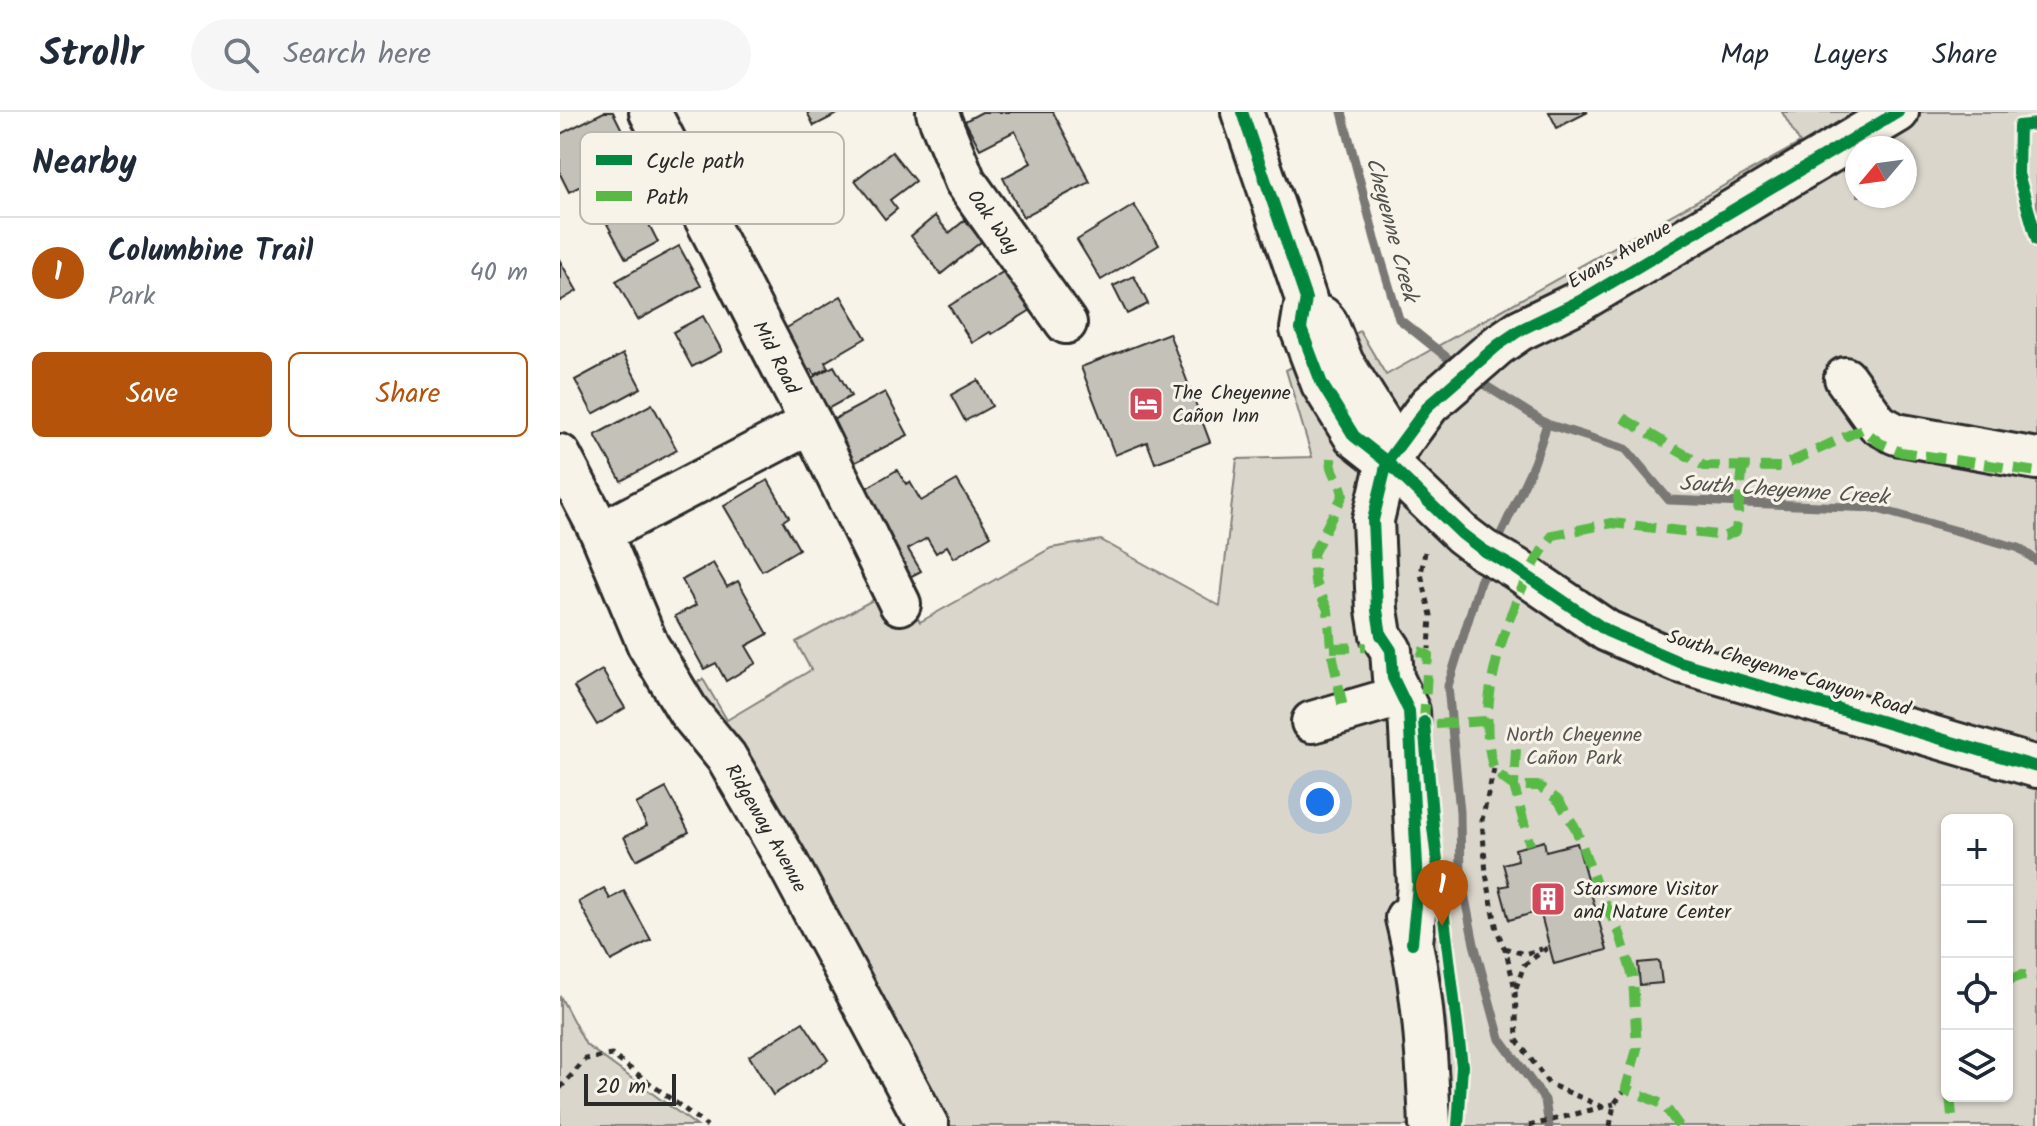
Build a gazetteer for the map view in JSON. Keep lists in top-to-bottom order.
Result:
{
  "streets": {
    "street": [
      "Oak Way",
      "Evans Avenue",
      "Mid Road",
      "South Cheyenne Canyon Road",
      "Ridgeway Avenue"
    ]
  },
  "crossings": [
    ["Evans Avenue", "South Cheyenne Canyon Road"]
  ],
  "water": ["Cheyenne Creek", "South Cheyenne Creek"],
  "parks": ["North Cheyenne Cañon Park"],
  "places": {
    "hotel": ["The Cheyenne Cañon Inn"],
    "building": ["Starsmore Visitor and Nature Center"]
  },
  "legend": ["Cycle path", "Path"],
  "scale_bar": "20 m",
  "north": "bottom left",
  "page": {
    "header": "Strollr",
    "search": "Search here",
    "nav": ["Map", "Layers", "Share"],
    "heading": "Nearby",
    "list": [
      {
        "mark": "1",
        "name": "Columbine Trail",
        "note": "Park",
        "value": "40 m"
      }
    ],
    "buttons": ["Save", "Share"],
    "map_buttons": ["+", "−"],
    "pins": "1",
    "scale": "20 m"
  }
}
